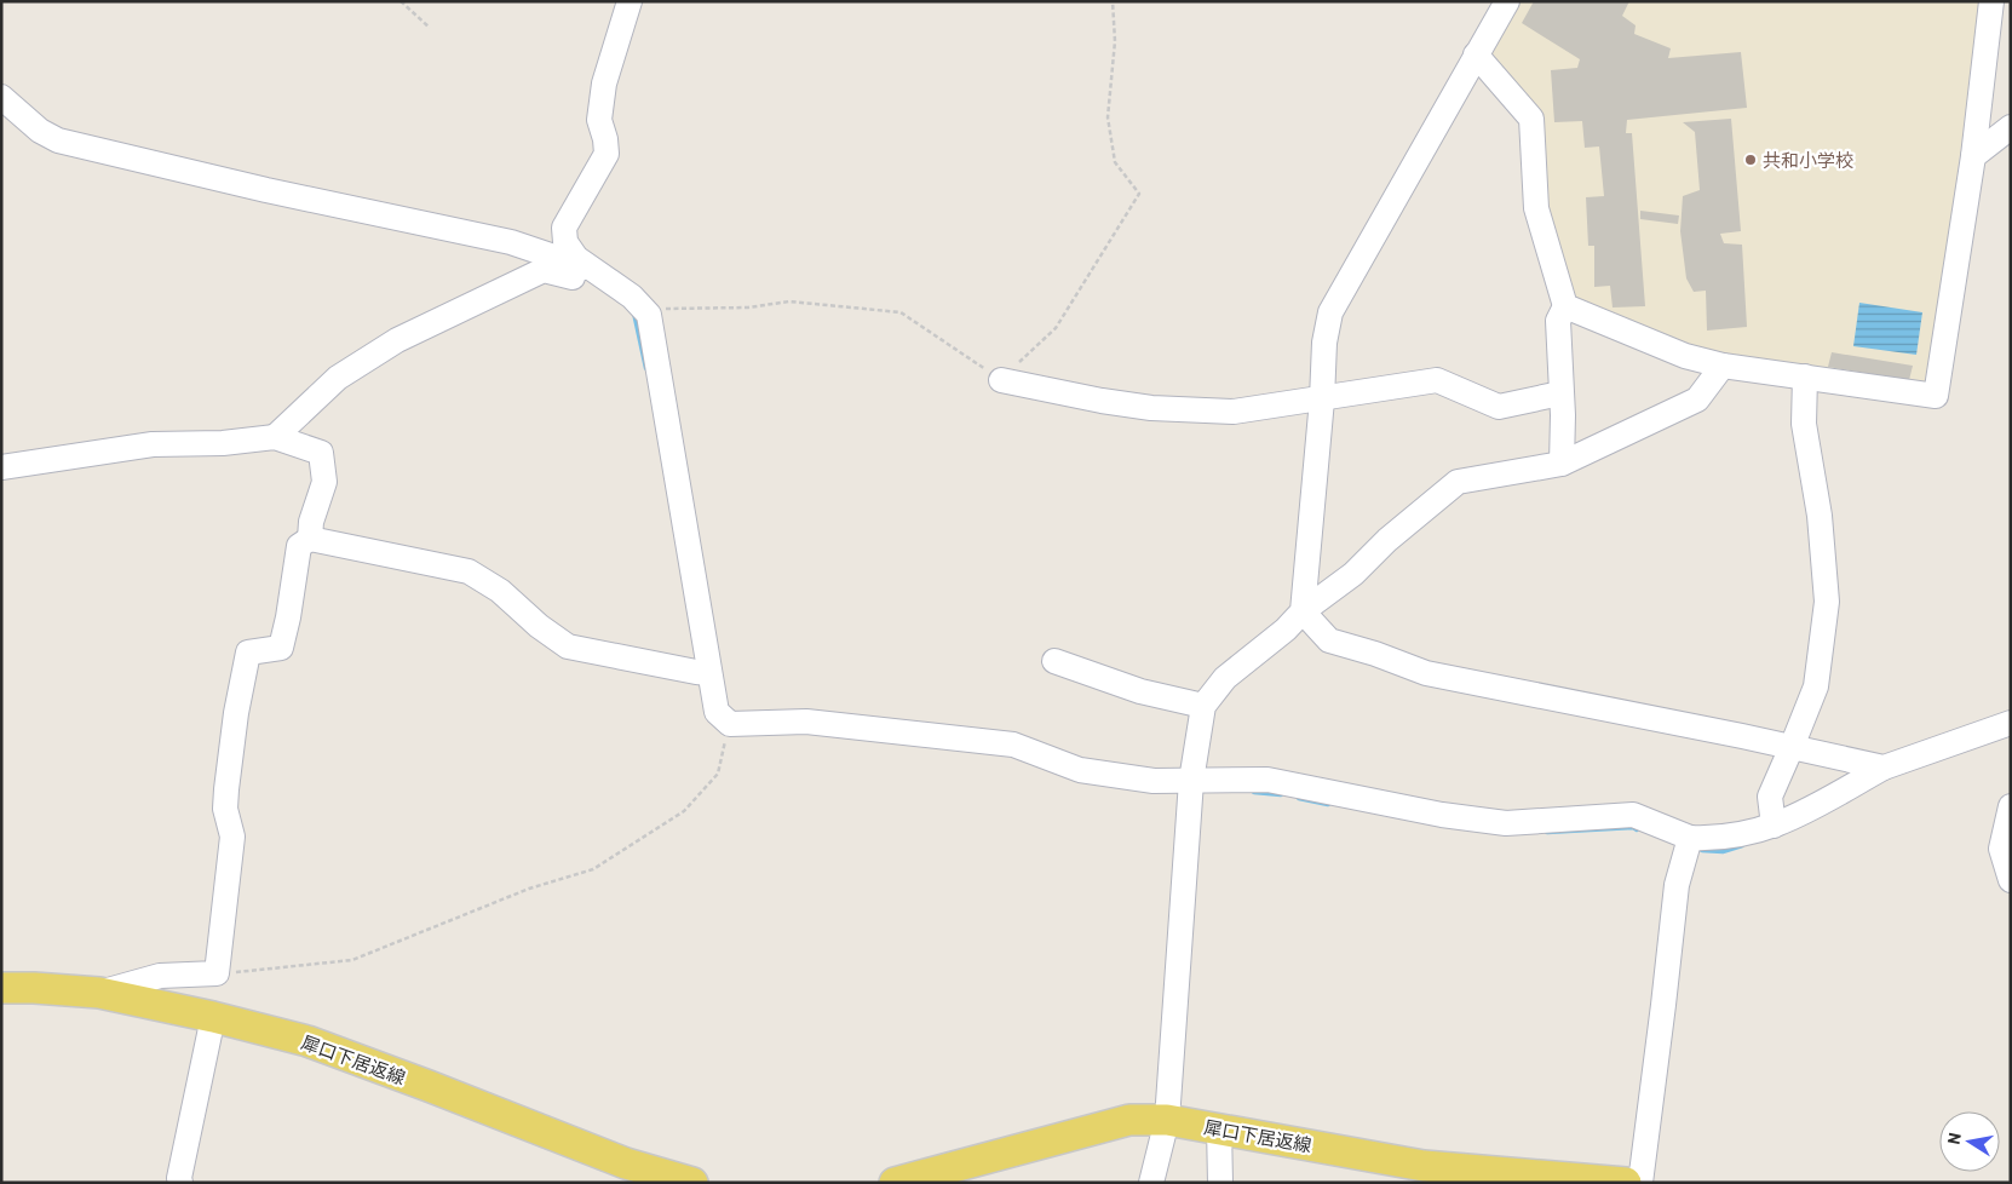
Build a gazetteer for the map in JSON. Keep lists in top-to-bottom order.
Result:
{
  "streets": {
    "main road": ["犀口下居返線"]
  },
  "places": ["共和小学校"],
  "north": "left"
}
